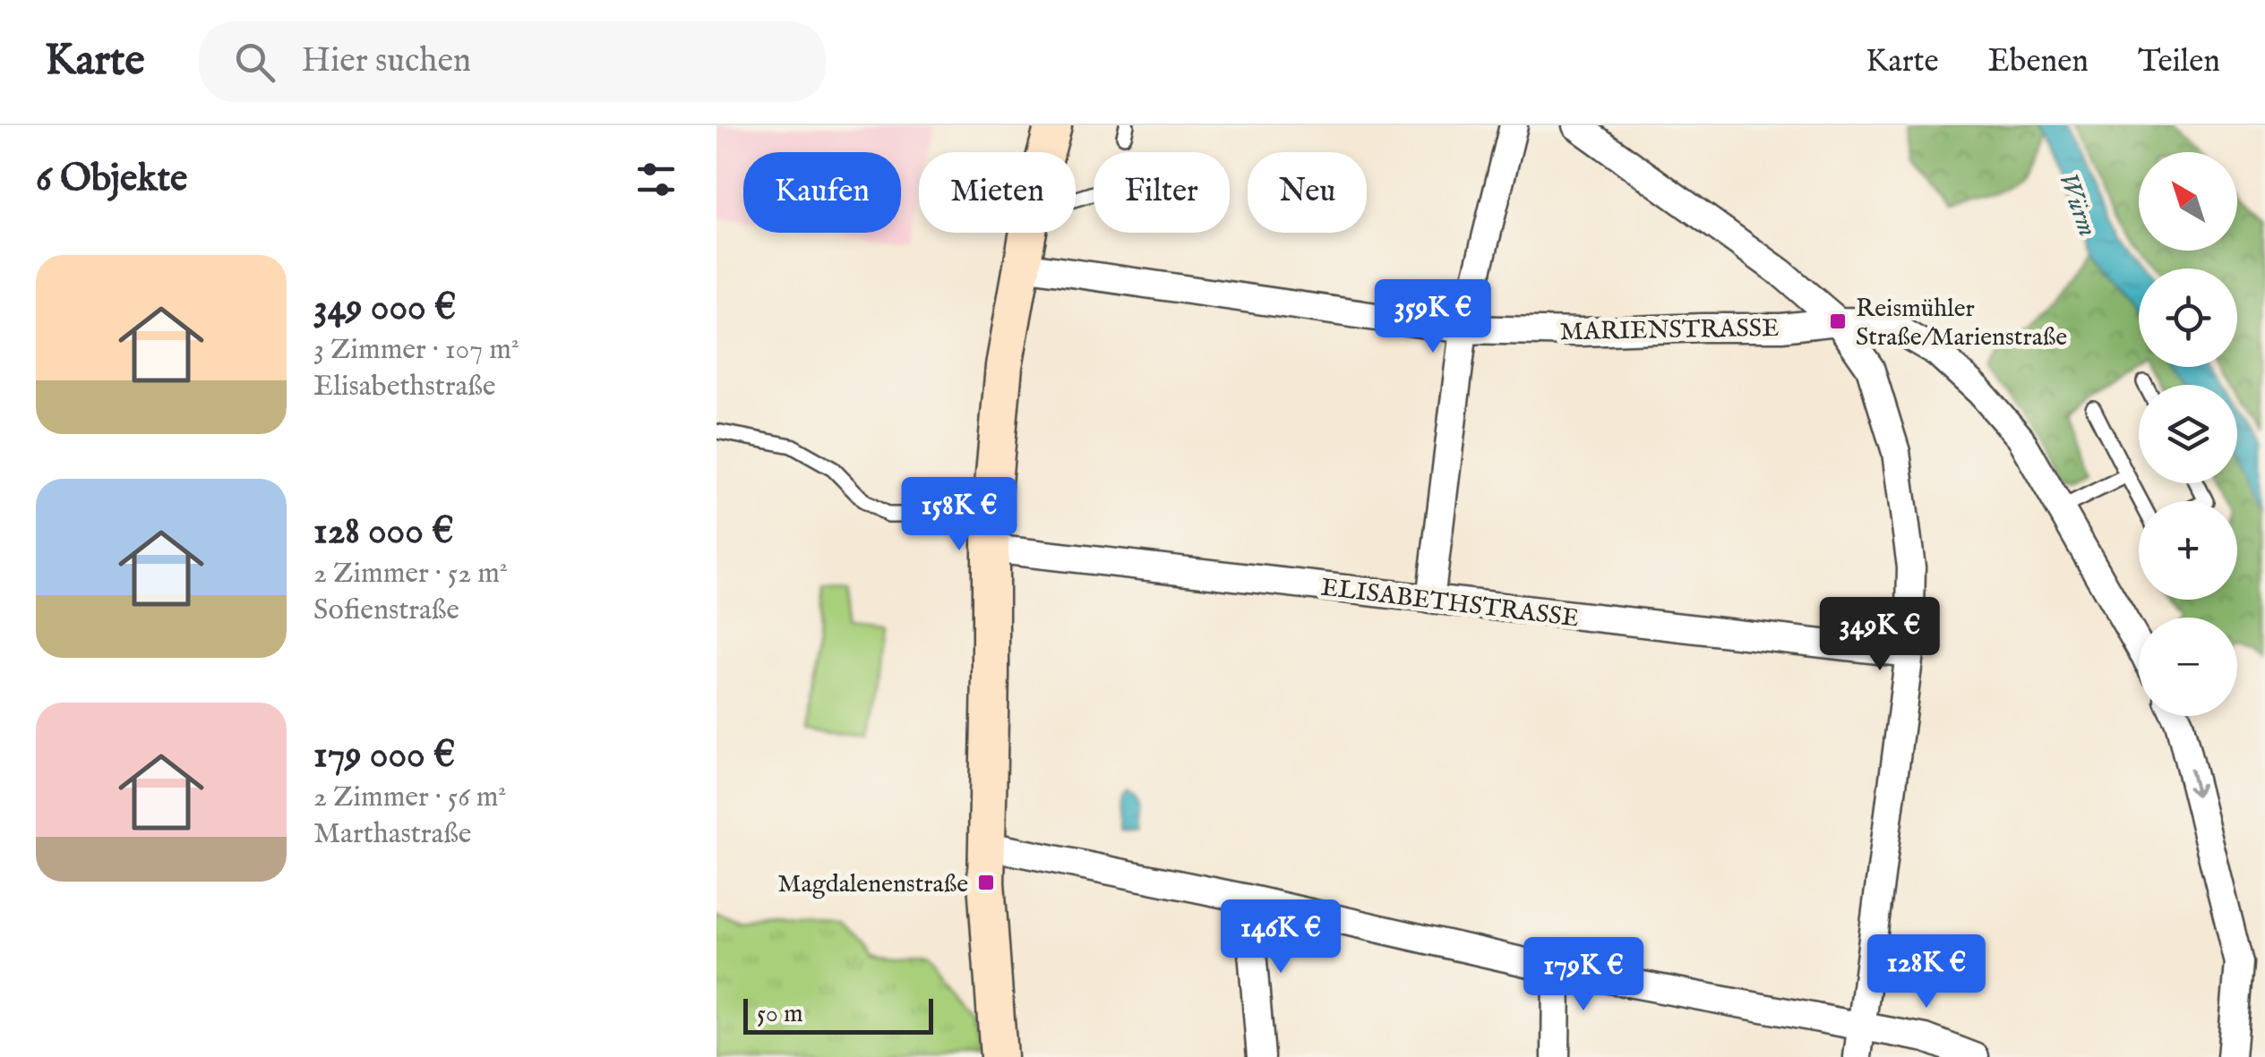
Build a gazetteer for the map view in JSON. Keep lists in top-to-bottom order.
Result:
{
  "streets": {
    "street": ["MARIENSTRASSE", "ELISABETHSTRASSE"]
  },
  "water": ["Würm"],
  "places": {
    "transit": ["Reismühler Straße/Marienstraße", "Magdalenenstraße"]
  },
  "scale_bar": "50 m",
  "north": "top left",
  "page": {
    "header": "Karte",
    "search": "Hier suchen",
    "nav": ["Karte", "Ebenen", "Teilen"],
    "heading": "6 Objekte",
    "map_buttons": ["+", "−"],
    "chip": [
      "Kaufen",
      "Mieten",
      "Filter",
      "Neu"
    ],
    "list": [
      {
        "name": "349 000 €",
        "note": "3 Zimmer · 107 m² · Elisabethstraße"
      },
      {
        "name": "128 000 €",
        "note": "2 Zimmer · 52 m² · Sofienstraße"
      },
      {
        "name": "179 000 €",
        "note": "2 Zimmer · 56 m² · Marthastraße"
      }
    ],
    "price": [
      "359K €",
      "158K €",
      "349K €",
      "146K €",
      "128K €",
      "179K €"
    ],
    "scale": "50 m"
  }
}
